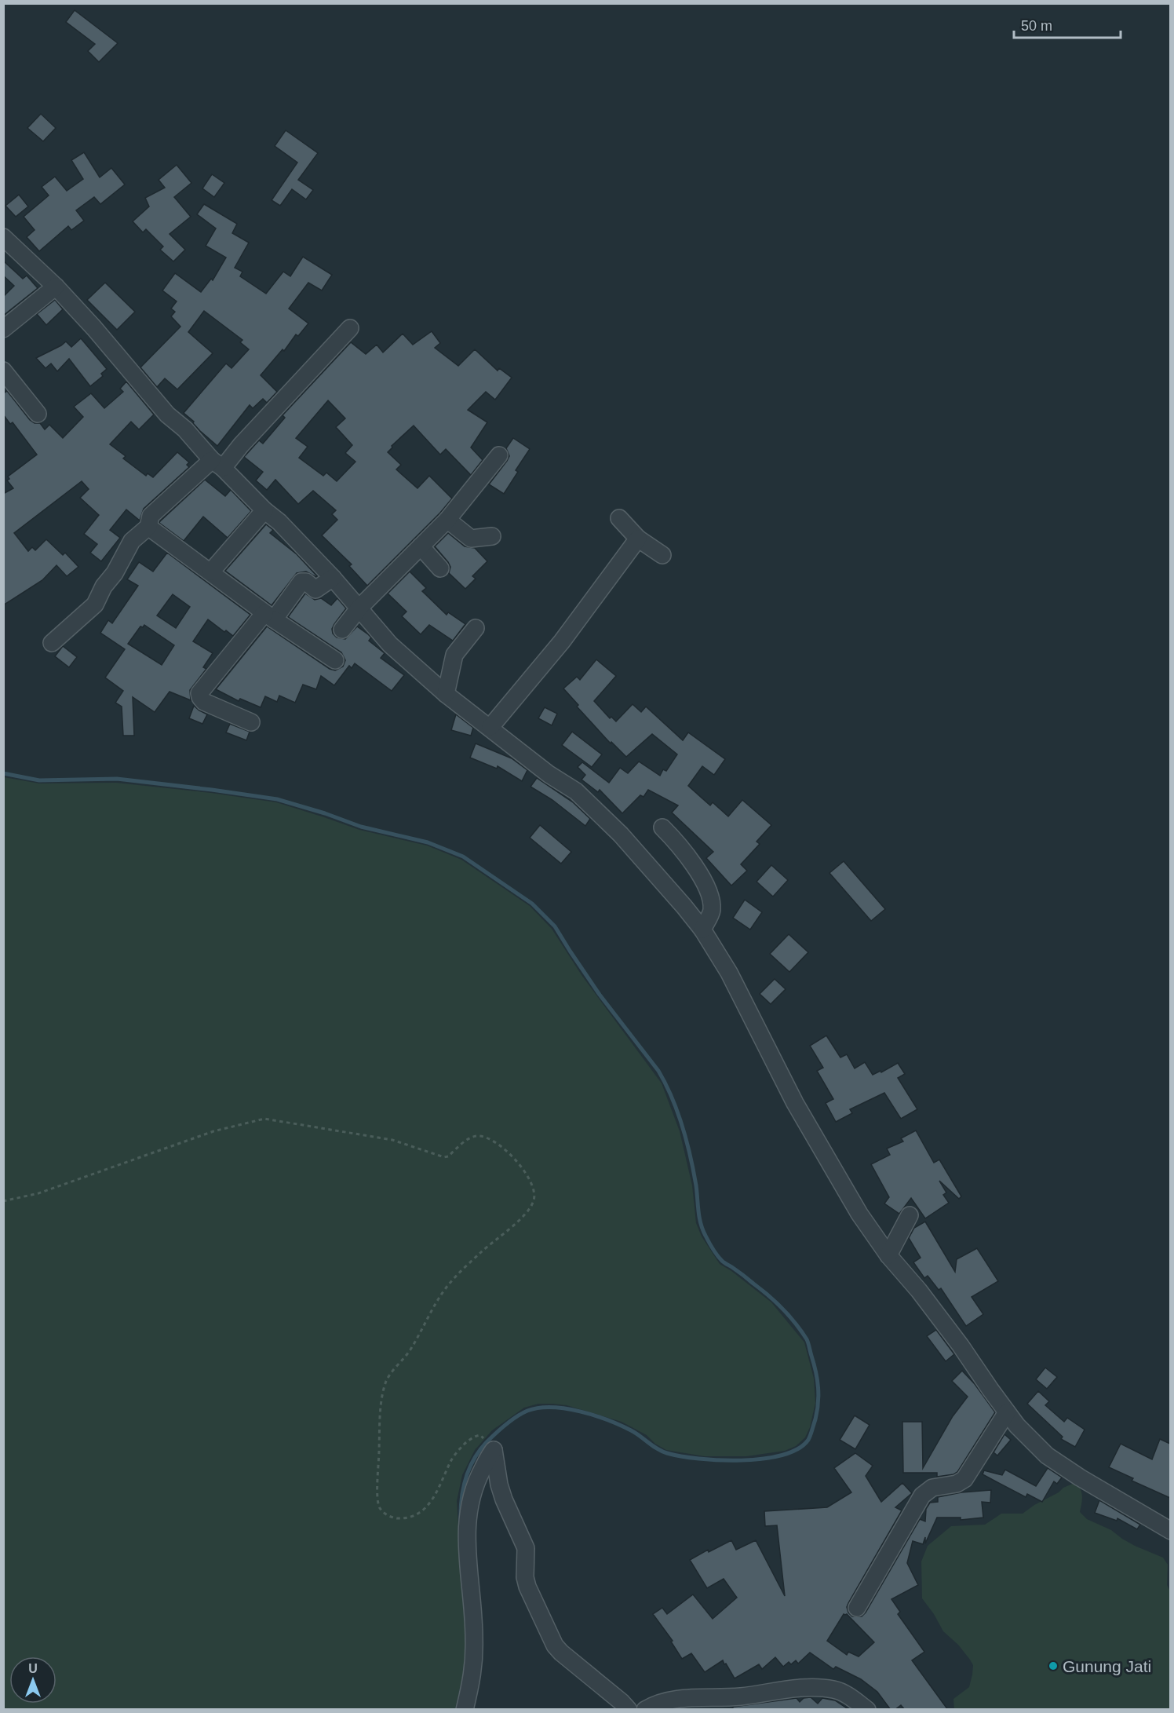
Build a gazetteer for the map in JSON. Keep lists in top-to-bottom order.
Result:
{
  "places": ["Gunung Jati"],
  "scale_bar": "50 m",
  "north": "top"
}
